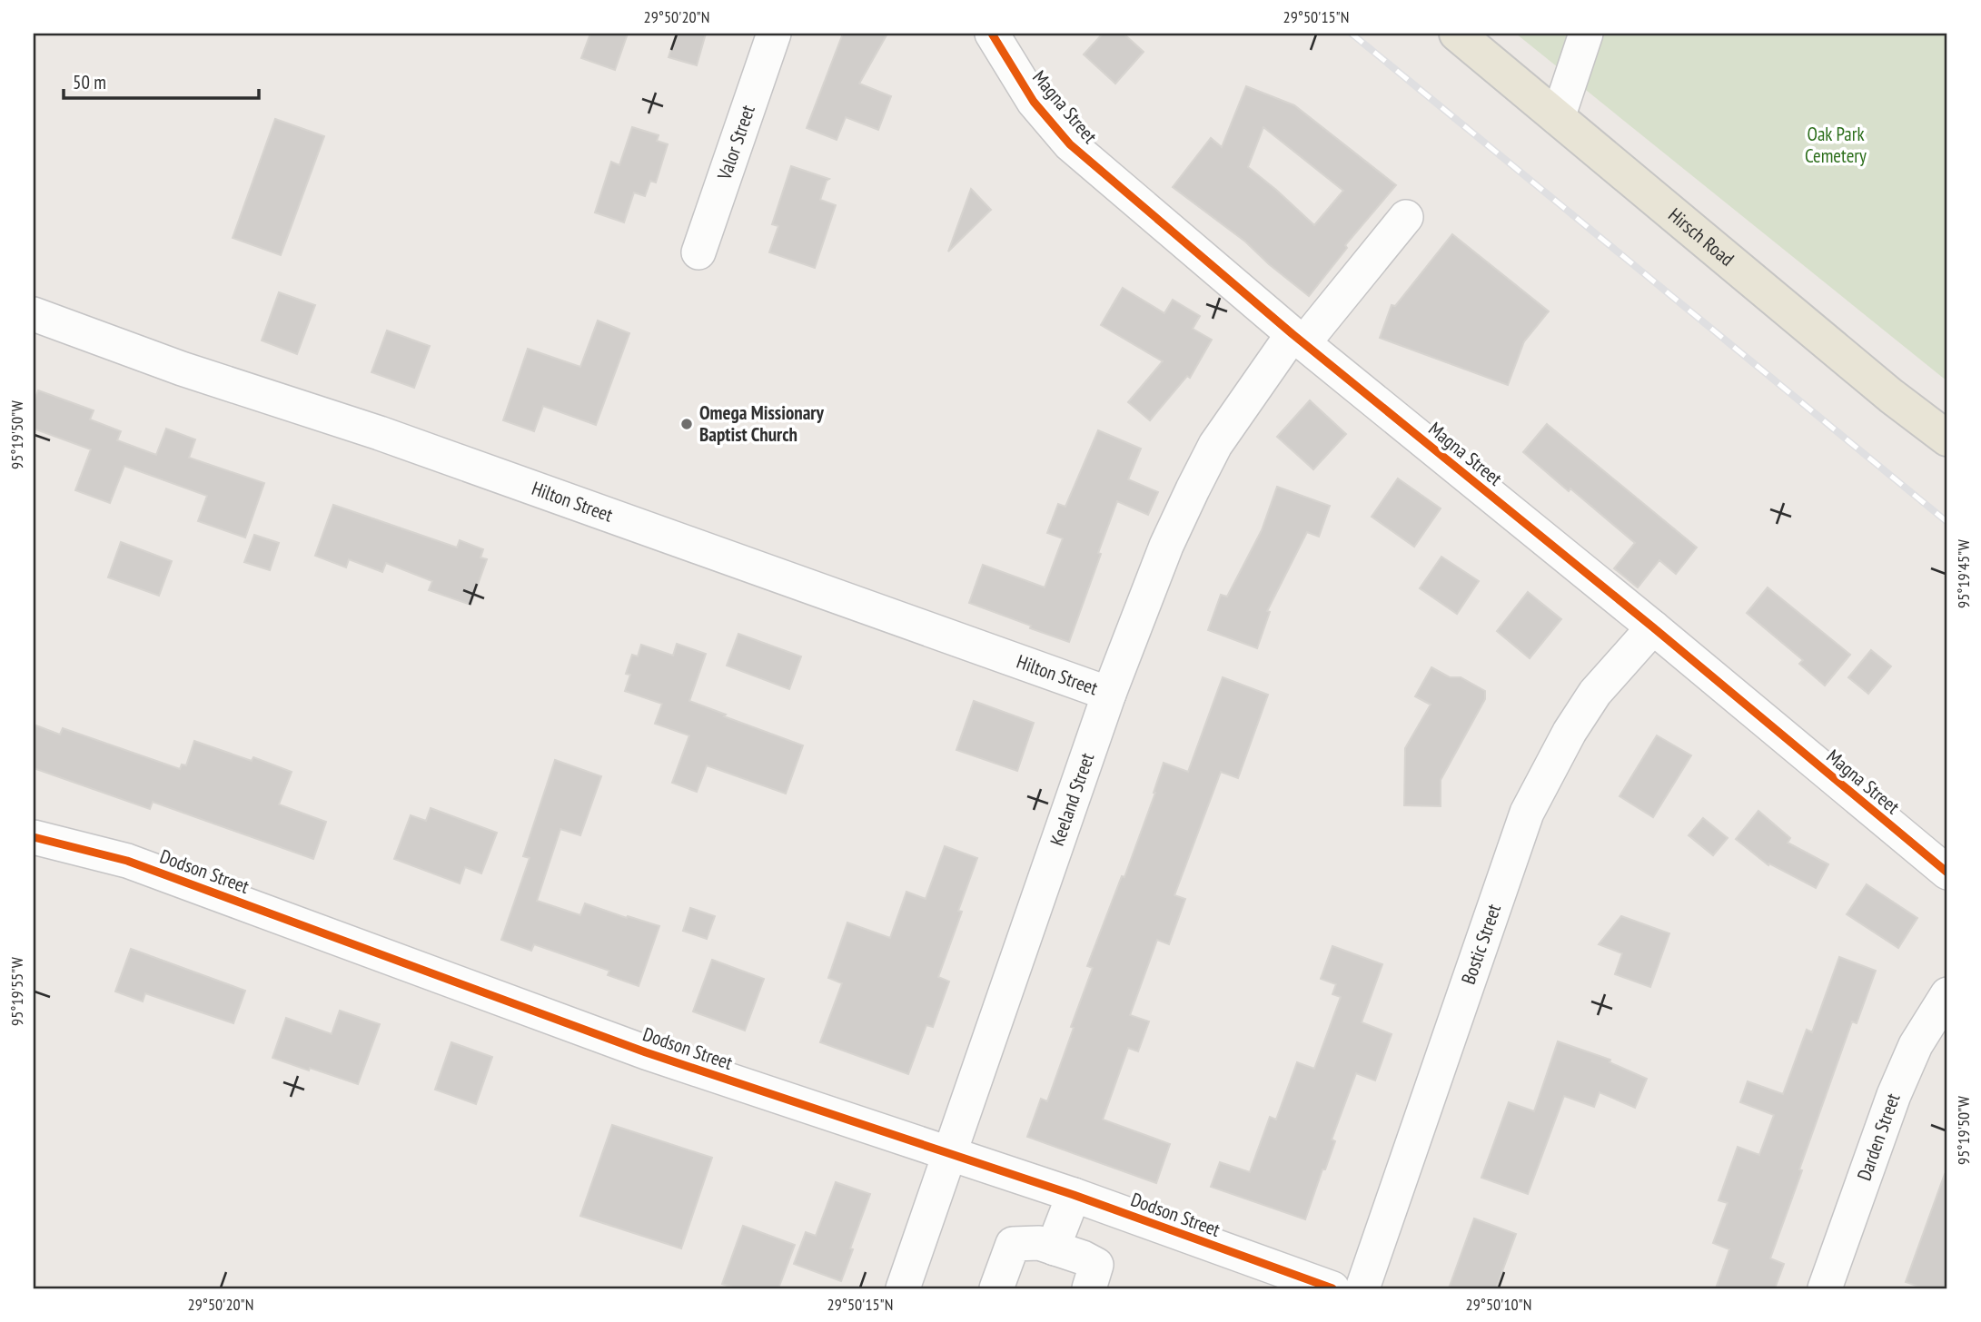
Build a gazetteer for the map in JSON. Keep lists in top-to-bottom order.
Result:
{
  "streets": {
    "main road": ["Hirsch Road"],
    "street": [
      "Magna Street",
      "Valor Street",
      "Hilton Street",
      "Keeland Street",
      "Dodson Street",
      "Bostic Street",
      "Darden Street"
    ]
  },
  "crossings": [
    ["Magna Street", "Keeland Street"],
    ["Magna Street", "Bostic Street"],
    ["Hilton Street", "Keeland Street"],
    ["Keeland Street", "Dodson Street"]
  ],
  "parks": ["Oak Park Cemetery"],
  "places": ["Omega Missionary Baptist Church"],
  "scale_bar": "50 m",
  "coordinates": [
    "29°50'20\"N",
    "29°50'15\"N",
    "95°19'50\"W",
    "95°19'45\"W",
    "95°19'55\"W",
    "29°50'10\"N"
  ]
}
